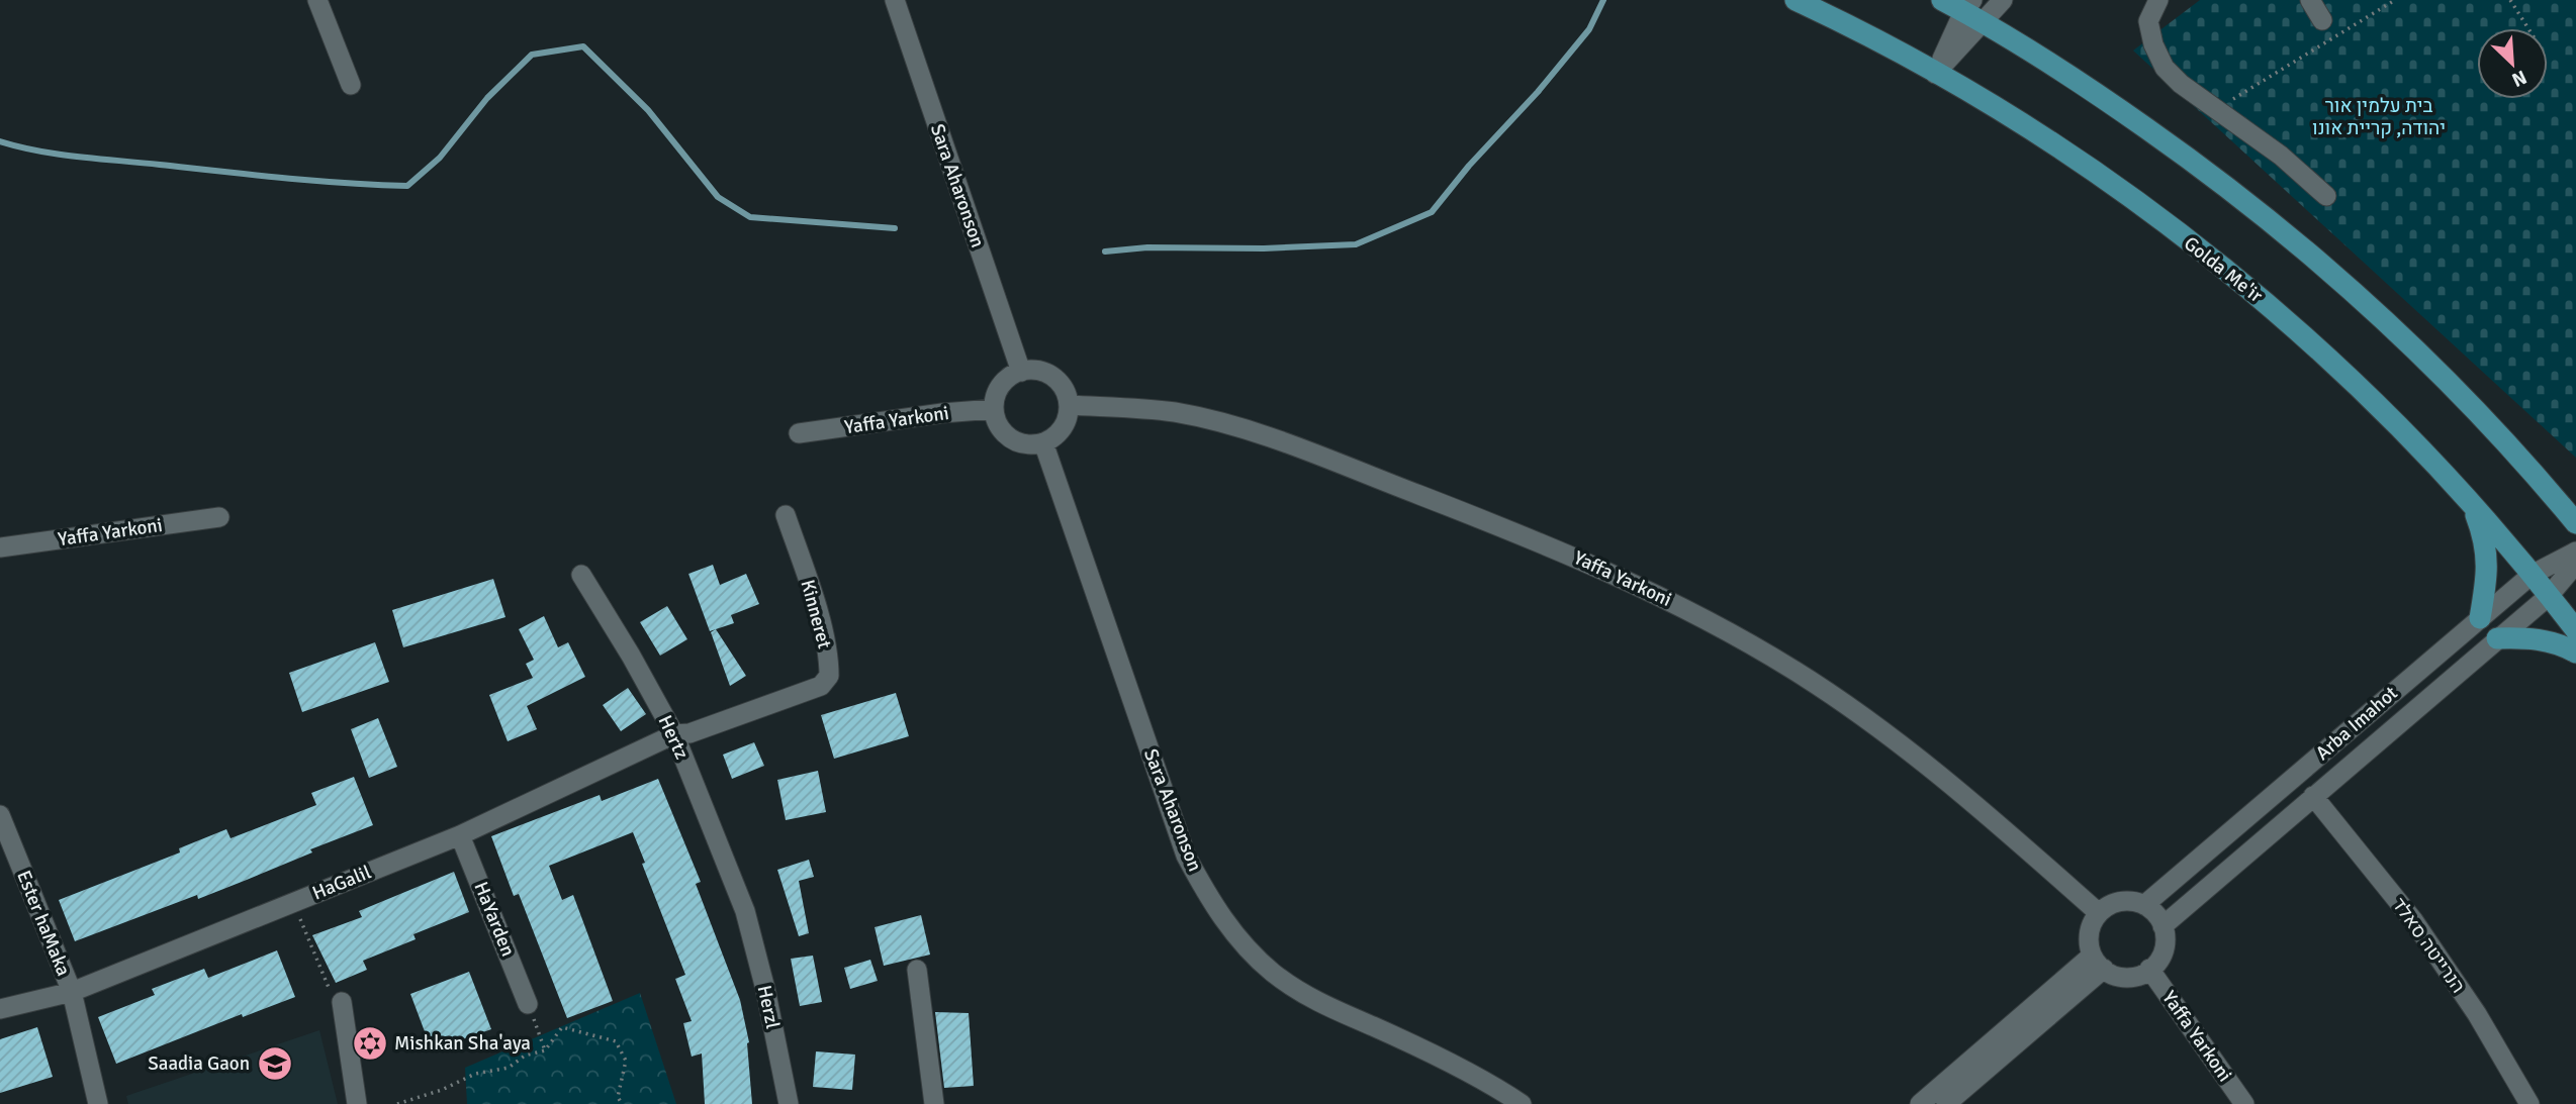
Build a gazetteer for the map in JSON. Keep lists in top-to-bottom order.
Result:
{
  "streets": {
    "main road": ["Golda Me'ir"],
    "street": [
      "Sara Aharonson",
      "Yaffa Yarkoni",
      "Kinneret",
      "Arba Imahot",
      "Hertz",
      "HaGalil",
      "HaYarden",
      "Ester haMaka",
      "הנרייטה סאלד",
      "Herzl"
    ]
  },
  "crossings": [
    ["Sara Aharonson", "Yaffa Yarkoni"],
    ["Golda Me'ir", "Arba Imahot"],
    ["Yaffa Yarkoni", "Arba Imahot"],
    ["Kinneret", "Hertz"],
    ["Kinneret", "HaGalil"],
    ["Arba Imahot", "הנרייטה סאלד"],
    ["Hertz", "HaGalil"],
    ["Hertz", "Herzl"],
    ["HaGalil", "HaYarden"],
    ["HaGalil", "Ester haMaka"]
  ],
  "parks": ["בית עלמין אור יהודה, קריית אונו"],
  "places": {
    "synagogue": ["Mishkan Sha'aya"],
    "school or university": ["Saadia Gaon"]
  },
  "north": "bottom right"
}
